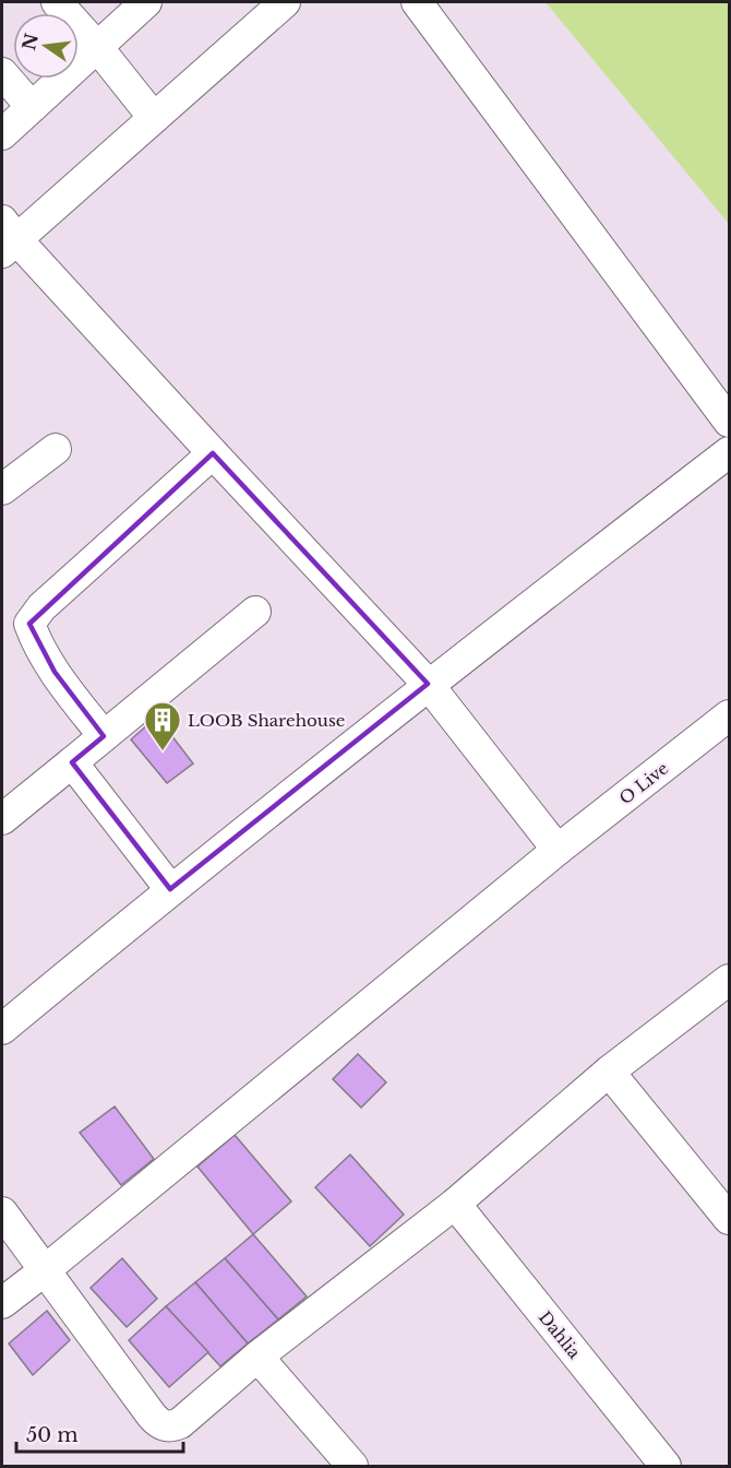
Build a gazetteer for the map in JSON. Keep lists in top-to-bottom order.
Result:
{
  "streets": {
    "street": ["O Live", "Dahlia"]
  },
  "places": {
    "building": ["LOOB Sharehouse"]
  },
  "scale_bar": "50 m",
  "north": "left"
}
